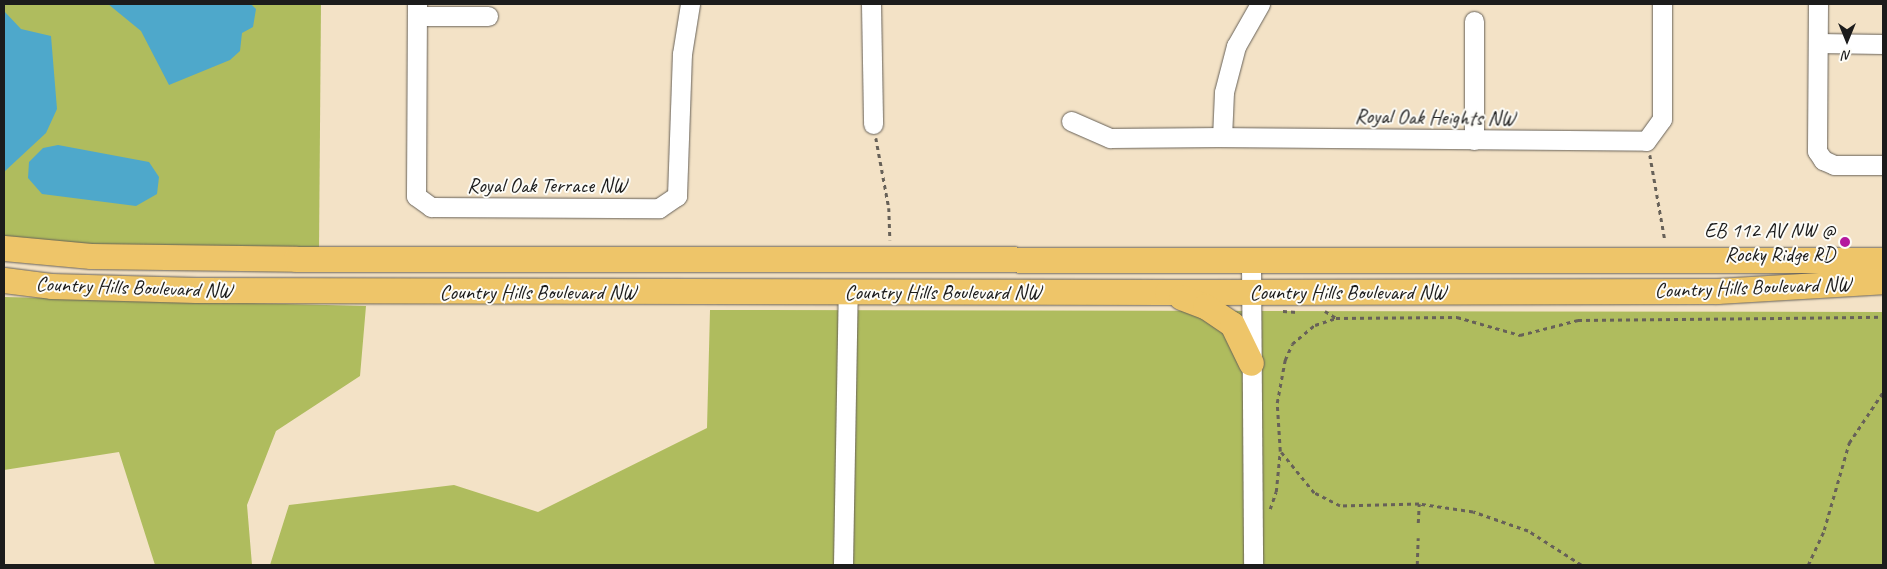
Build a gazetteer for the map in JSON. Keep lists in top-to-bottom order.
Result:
{
  "streets": {
    "main road": ["Country Hills Boulevard NW"],
    "street": ["Royal Oak Heights NW", "Royal Oak Terrace NW"]
  },
  "places": ["EB 112 AV NW @ Rocky Ridge RD"],
  "north": "bottom"
}
